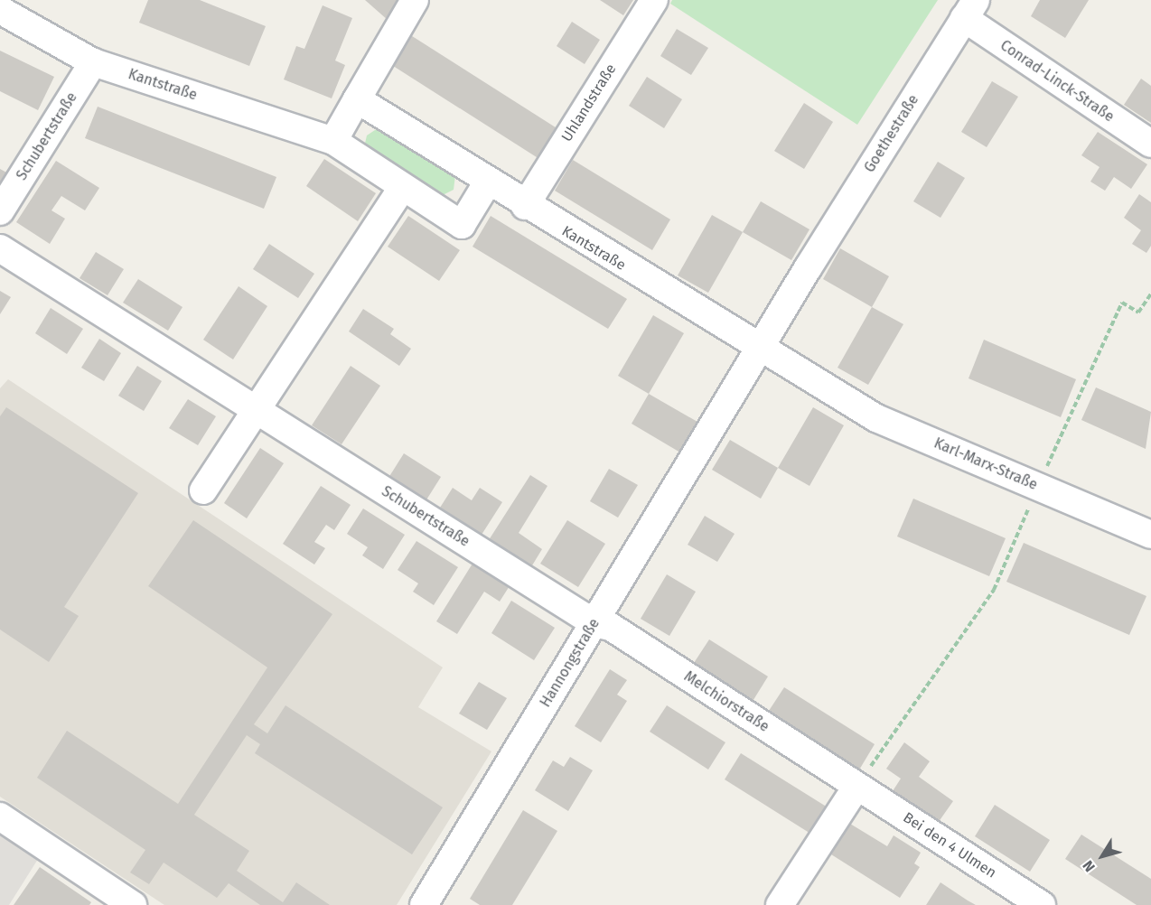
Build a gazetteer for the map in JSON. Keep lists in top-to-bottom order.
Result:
{
  "streets": {
    "street": [
      "Conrad-Linck-Straße",
      "Kantstraße",
      "Uhlandstraße",
      "Goethestraße",
      "Schubertstraße",
      "Karl-Marx-Straße",
      "Hannongstraße",
      "Melchiorstraße",
      "Bei den 4 Ulmen"
    ]
  },
  "crossings": [
    ["Conrad-Linck-Straße", "Goethestraße"],
    ["Kantstraße", "Uhlandstraße"],
    ["Kantstraße", "Goethestraße"],
    ["Kantstraße", "Schubertstraße"],
    ["Kantstraße", "Karl-Marx-Straße"],
    ["Kantstraße", "Hannongstraße"],
    ["Goethestraße", "Karl-Marx-Straße"],
    ["Goethestraße", "Hannongstraße"],
    ["Schubertstraße", "Hannongstraße"],
    ["Schubertstraße", "Melchiorstraße"],
    ["Karl-Marx-Straße", "Hannongstraße"],
    ["Hannongstraße", "Melchiorstraße"],
    ["Melchiorstraße", "Bei den 4 Ulmen"]
  ],
  "north": "bottom left"
}
